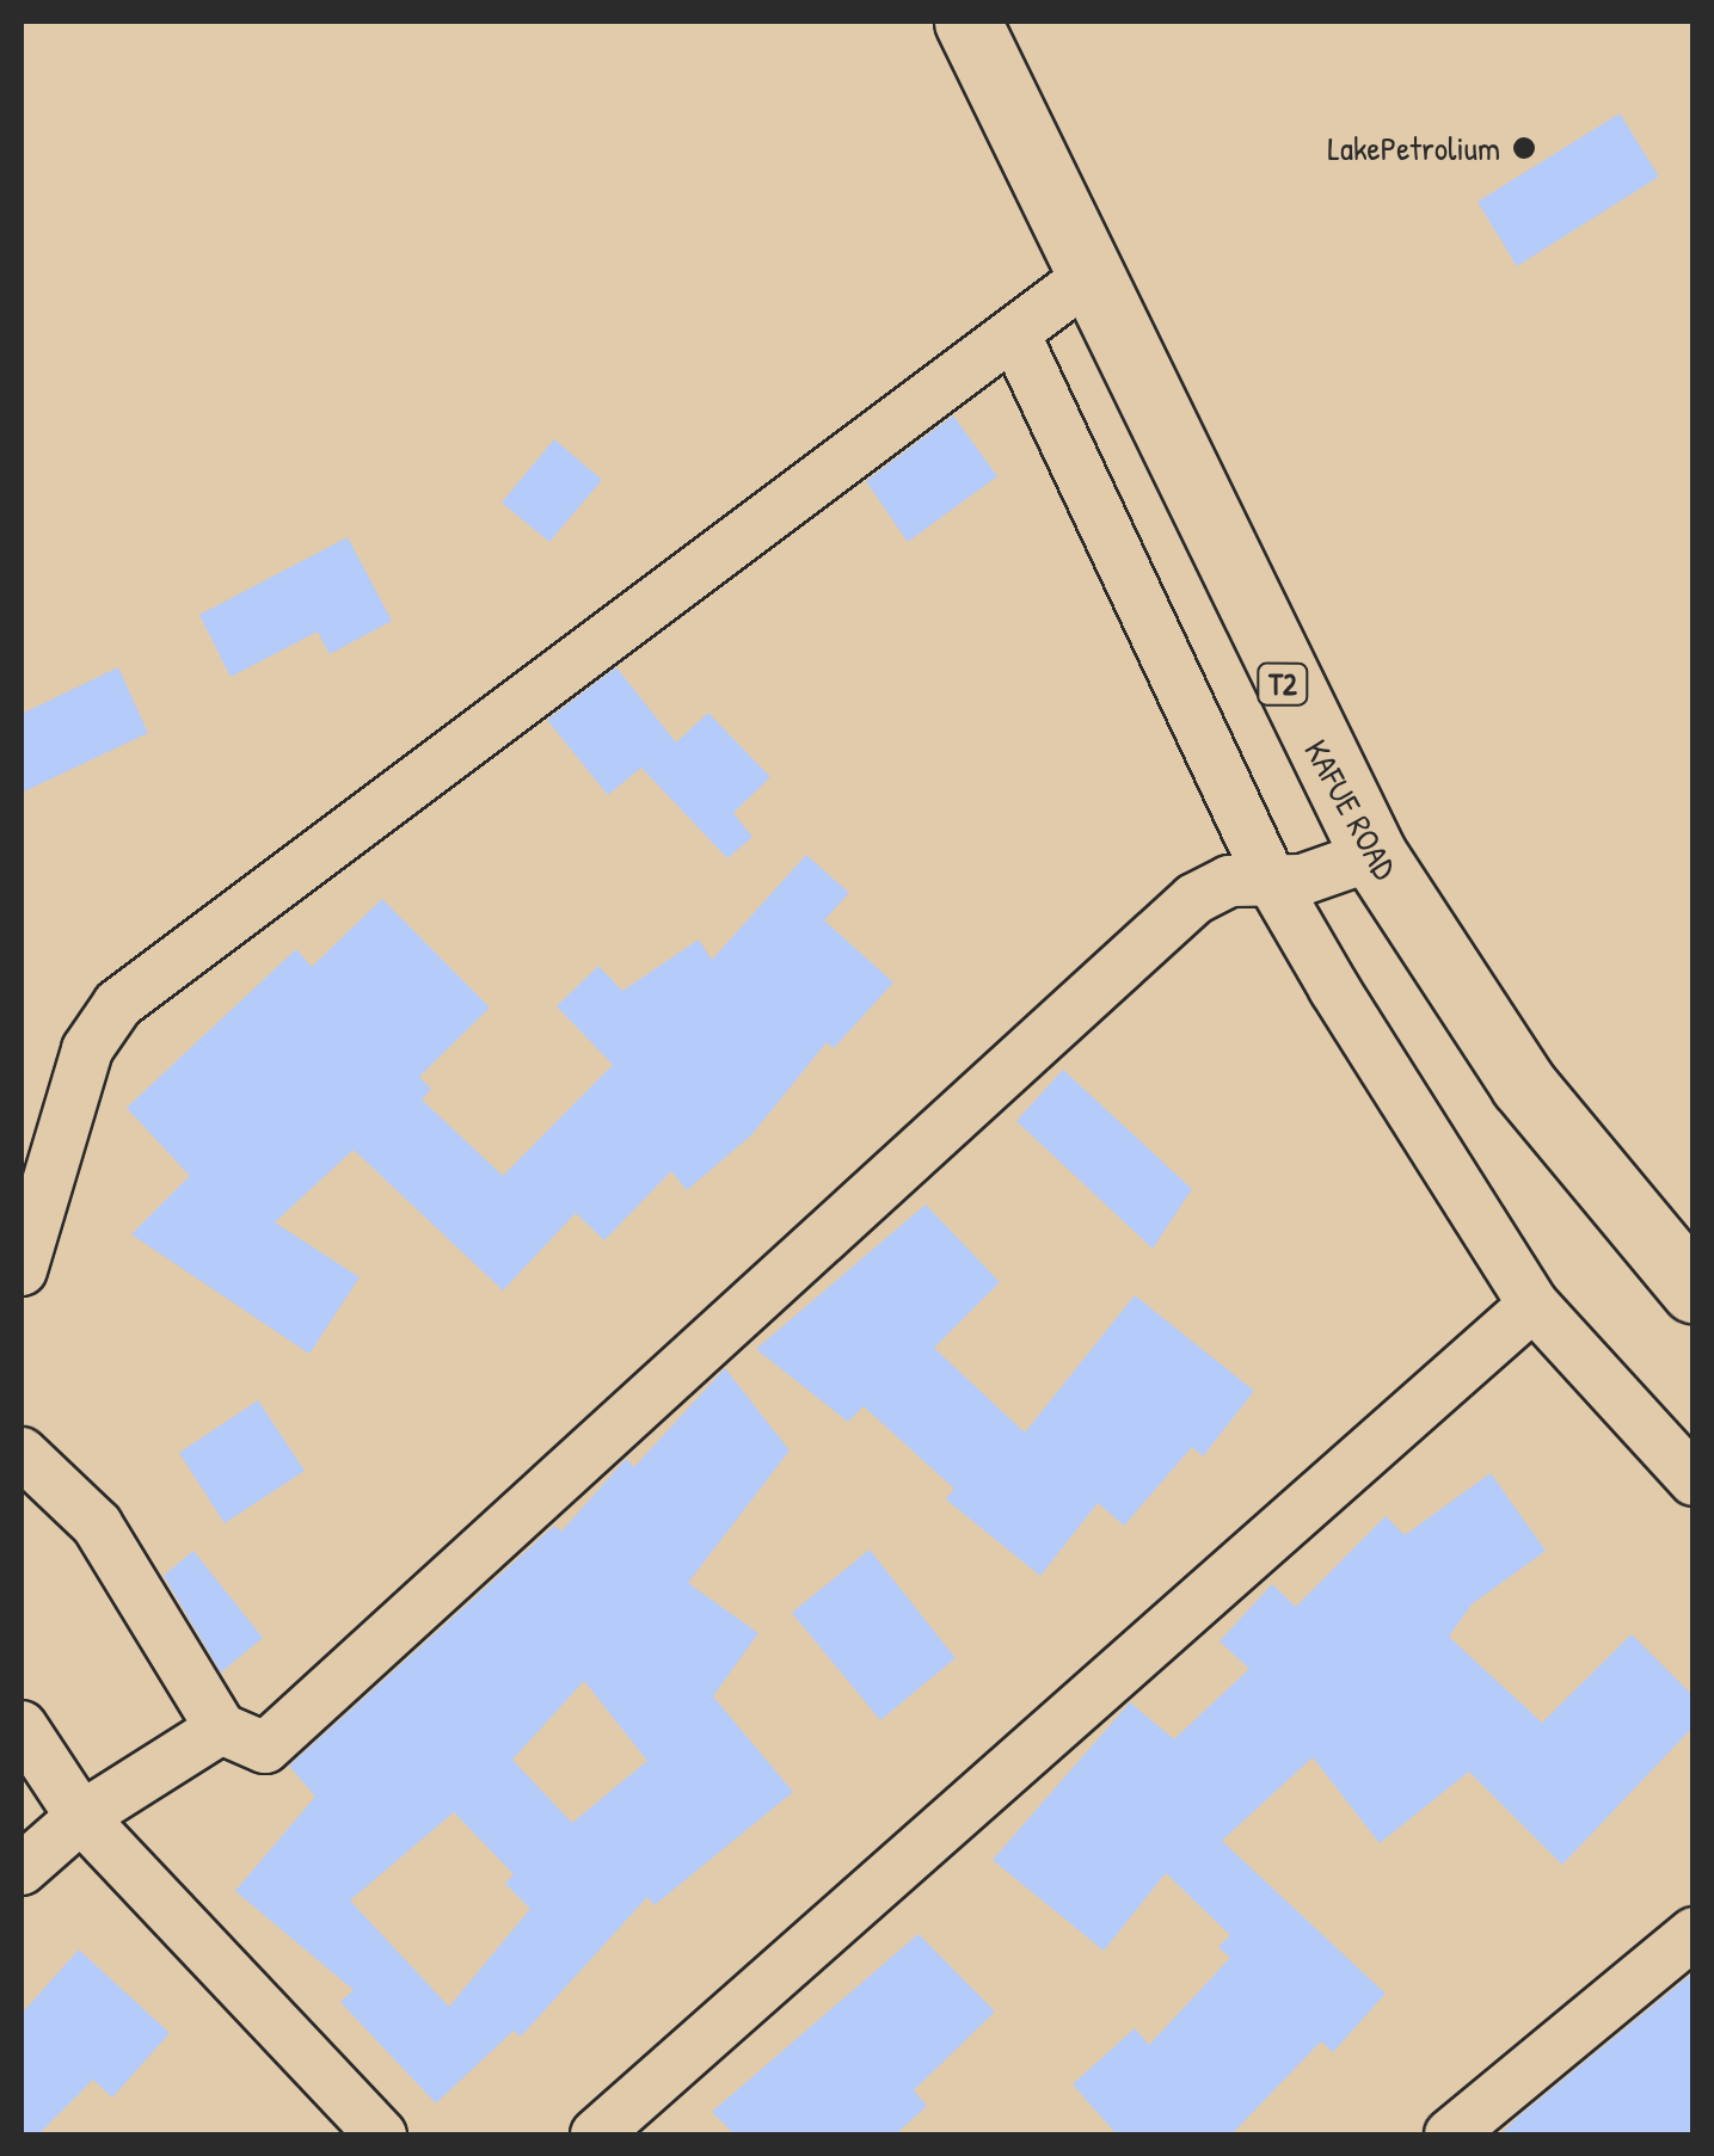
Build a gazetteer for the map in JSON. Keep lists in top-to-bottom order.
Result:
{
  "streets": {
    "highway": ["T2", "KAFUE ROAD"]
  },
  "places": ["LakePetrolium"]
}
